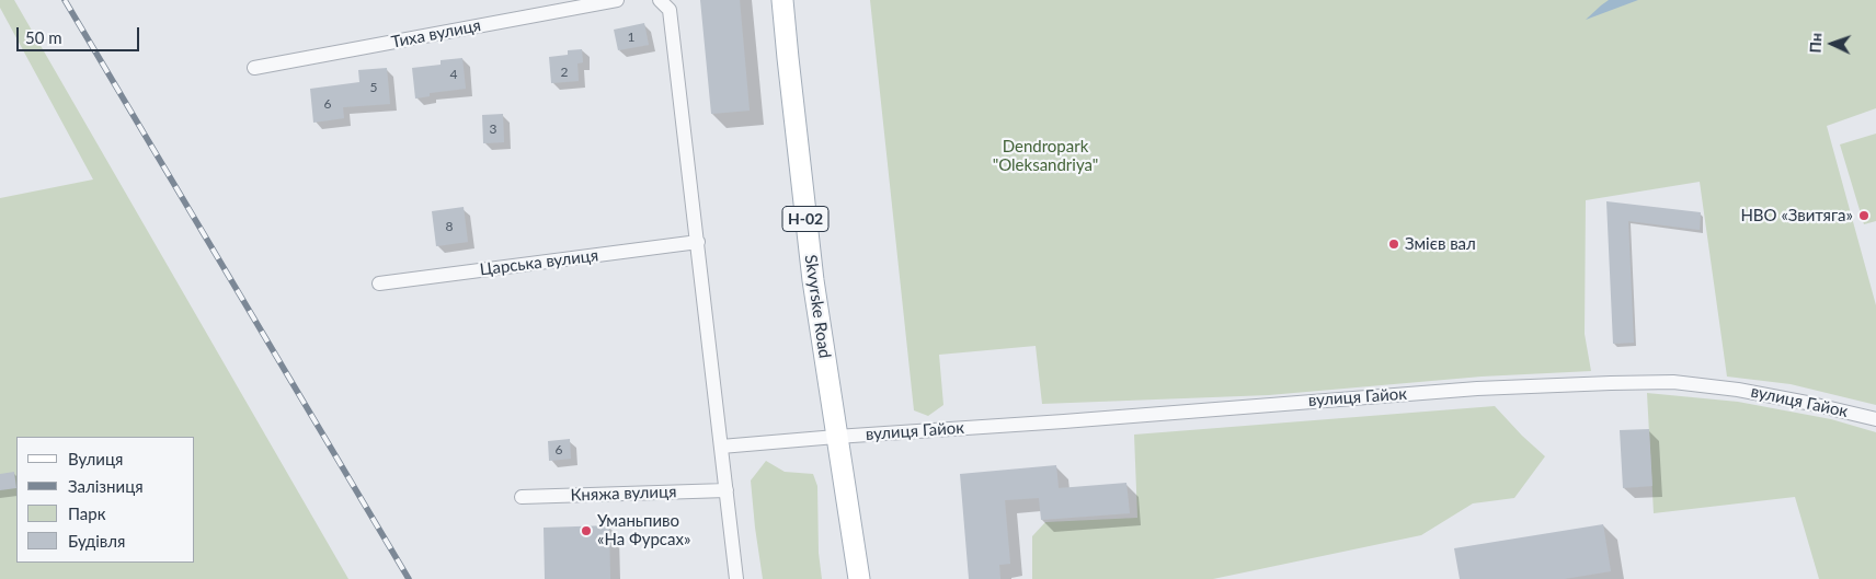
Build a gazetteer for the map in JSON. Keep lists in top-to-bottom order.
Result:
{
  "streets": {
    "main road": ["Н-02", "Skvyrske Road"],
    "street": [
      "Тиха вулиця",
      "Царська вулиця",
      "вулиця Гайок",
      "Княжа вулиця"
    ]
  },
  "crossings": [
    ["Skvyrske Road", "вулиця Гайок"]
  ],
  "parks": ["Dendropark \"Oleksandriya\""],
  "places": ["НВО «Звитяга»", "Змієв вал", "Уманьпиво «На Фурсах»"],
  "house_numbers": [
    "1",
    "2",
    "4",
    "5",
    "6",
    "3",
    "8",
    "6"
  ],
  "legend": [
    "Вулиця",
    "Залізниця",
    "Парк",
    "Будівля"
  ],
  "scale_bar": "50 m",
  "north": "left"
}
